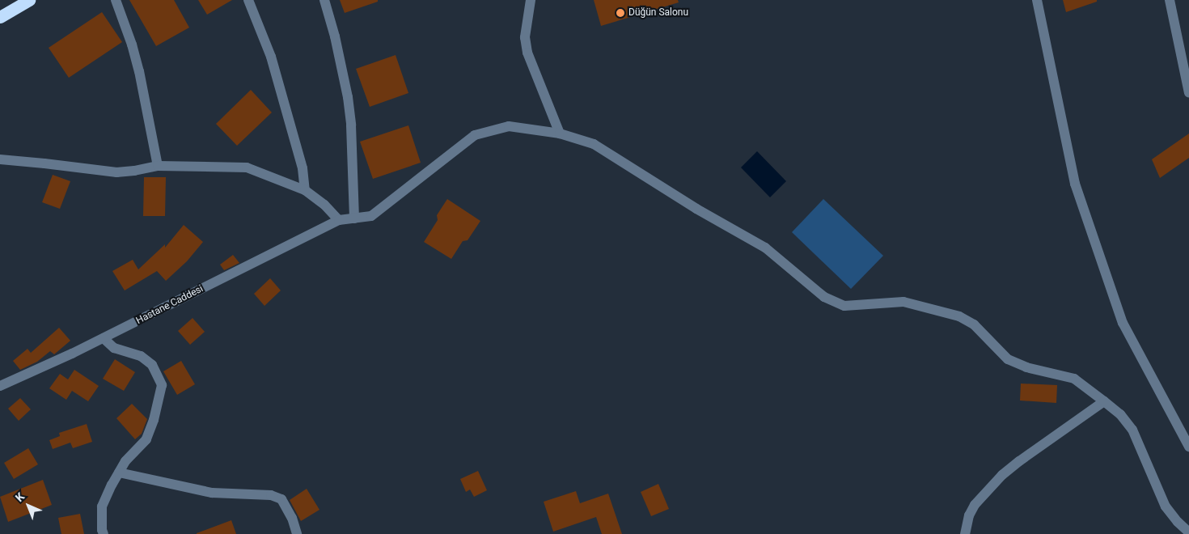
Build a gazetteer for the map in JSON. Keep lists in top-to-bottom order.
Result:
{
  "streets": {
    "street": ["Hastane Caddesi"]
  },
  "places": ["Düğün Salonu"],
  "north": "top left"
}
